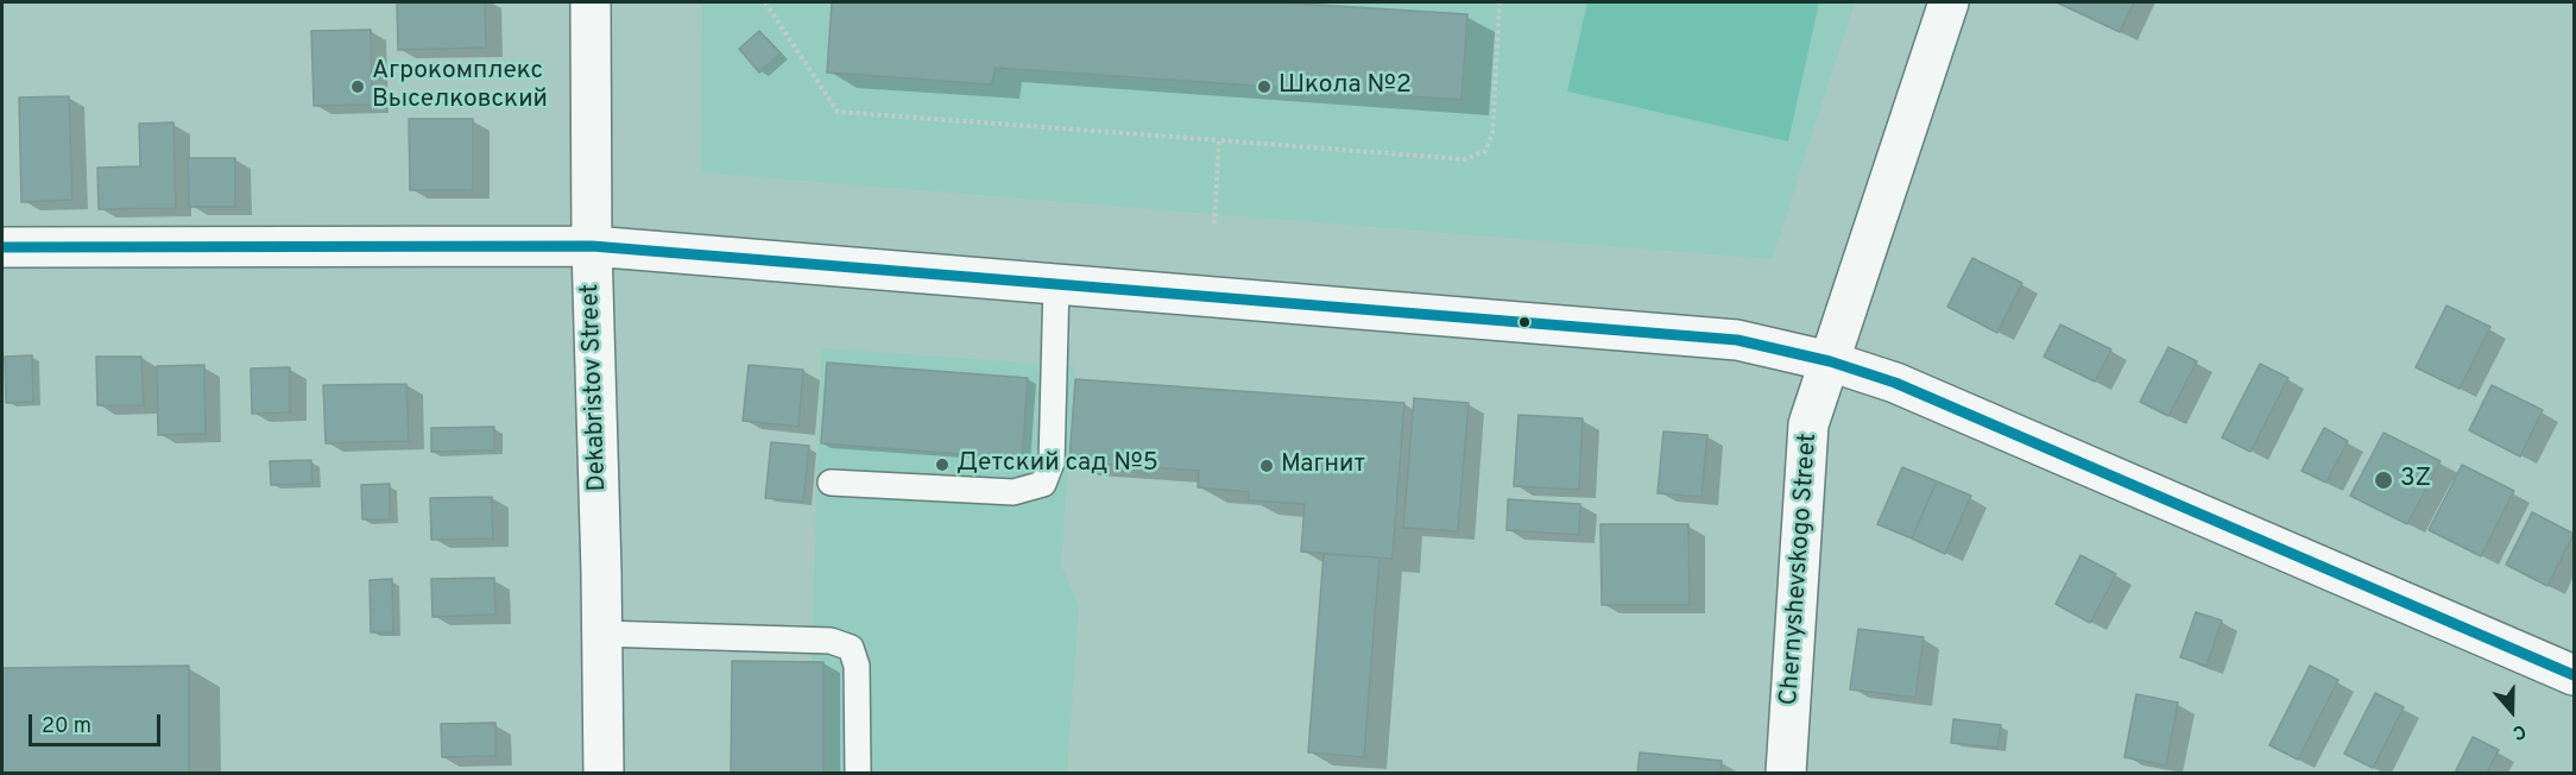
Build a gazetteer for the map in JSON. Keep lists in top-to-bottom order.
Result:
{
  "streets": {
    "street": ["Dekabristov Street", "Chernyshevskogo Street"]
  },
  "places": [
    "Агрокомплекс Выселковский",
    "Школа №2",
    "Детский сад №5",
    "Магнит",
    "3Z"
  ],
  "scale_bar": "20 m",
  "north": "bottom"
}
